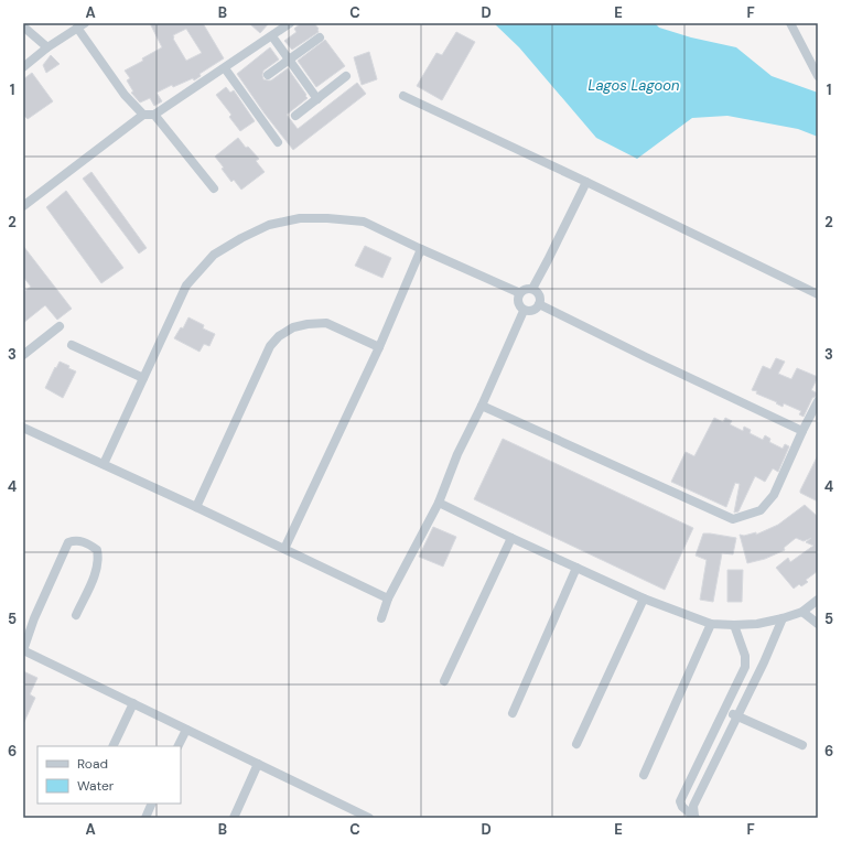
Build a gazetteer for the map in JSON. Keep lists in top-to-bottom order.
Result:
{
  "water": ["Lagos Lagoon"],
  "legend": ["Road", "Water"],
  "grid": {
    "columns": [
      "A",
      "B",
      "C",
      "D",
      "E",
      "F"
    ],
    "rows": [
      "1",
      "2",
      "3",
      "4",
      "5",
      "6"
    ]
  }
}
